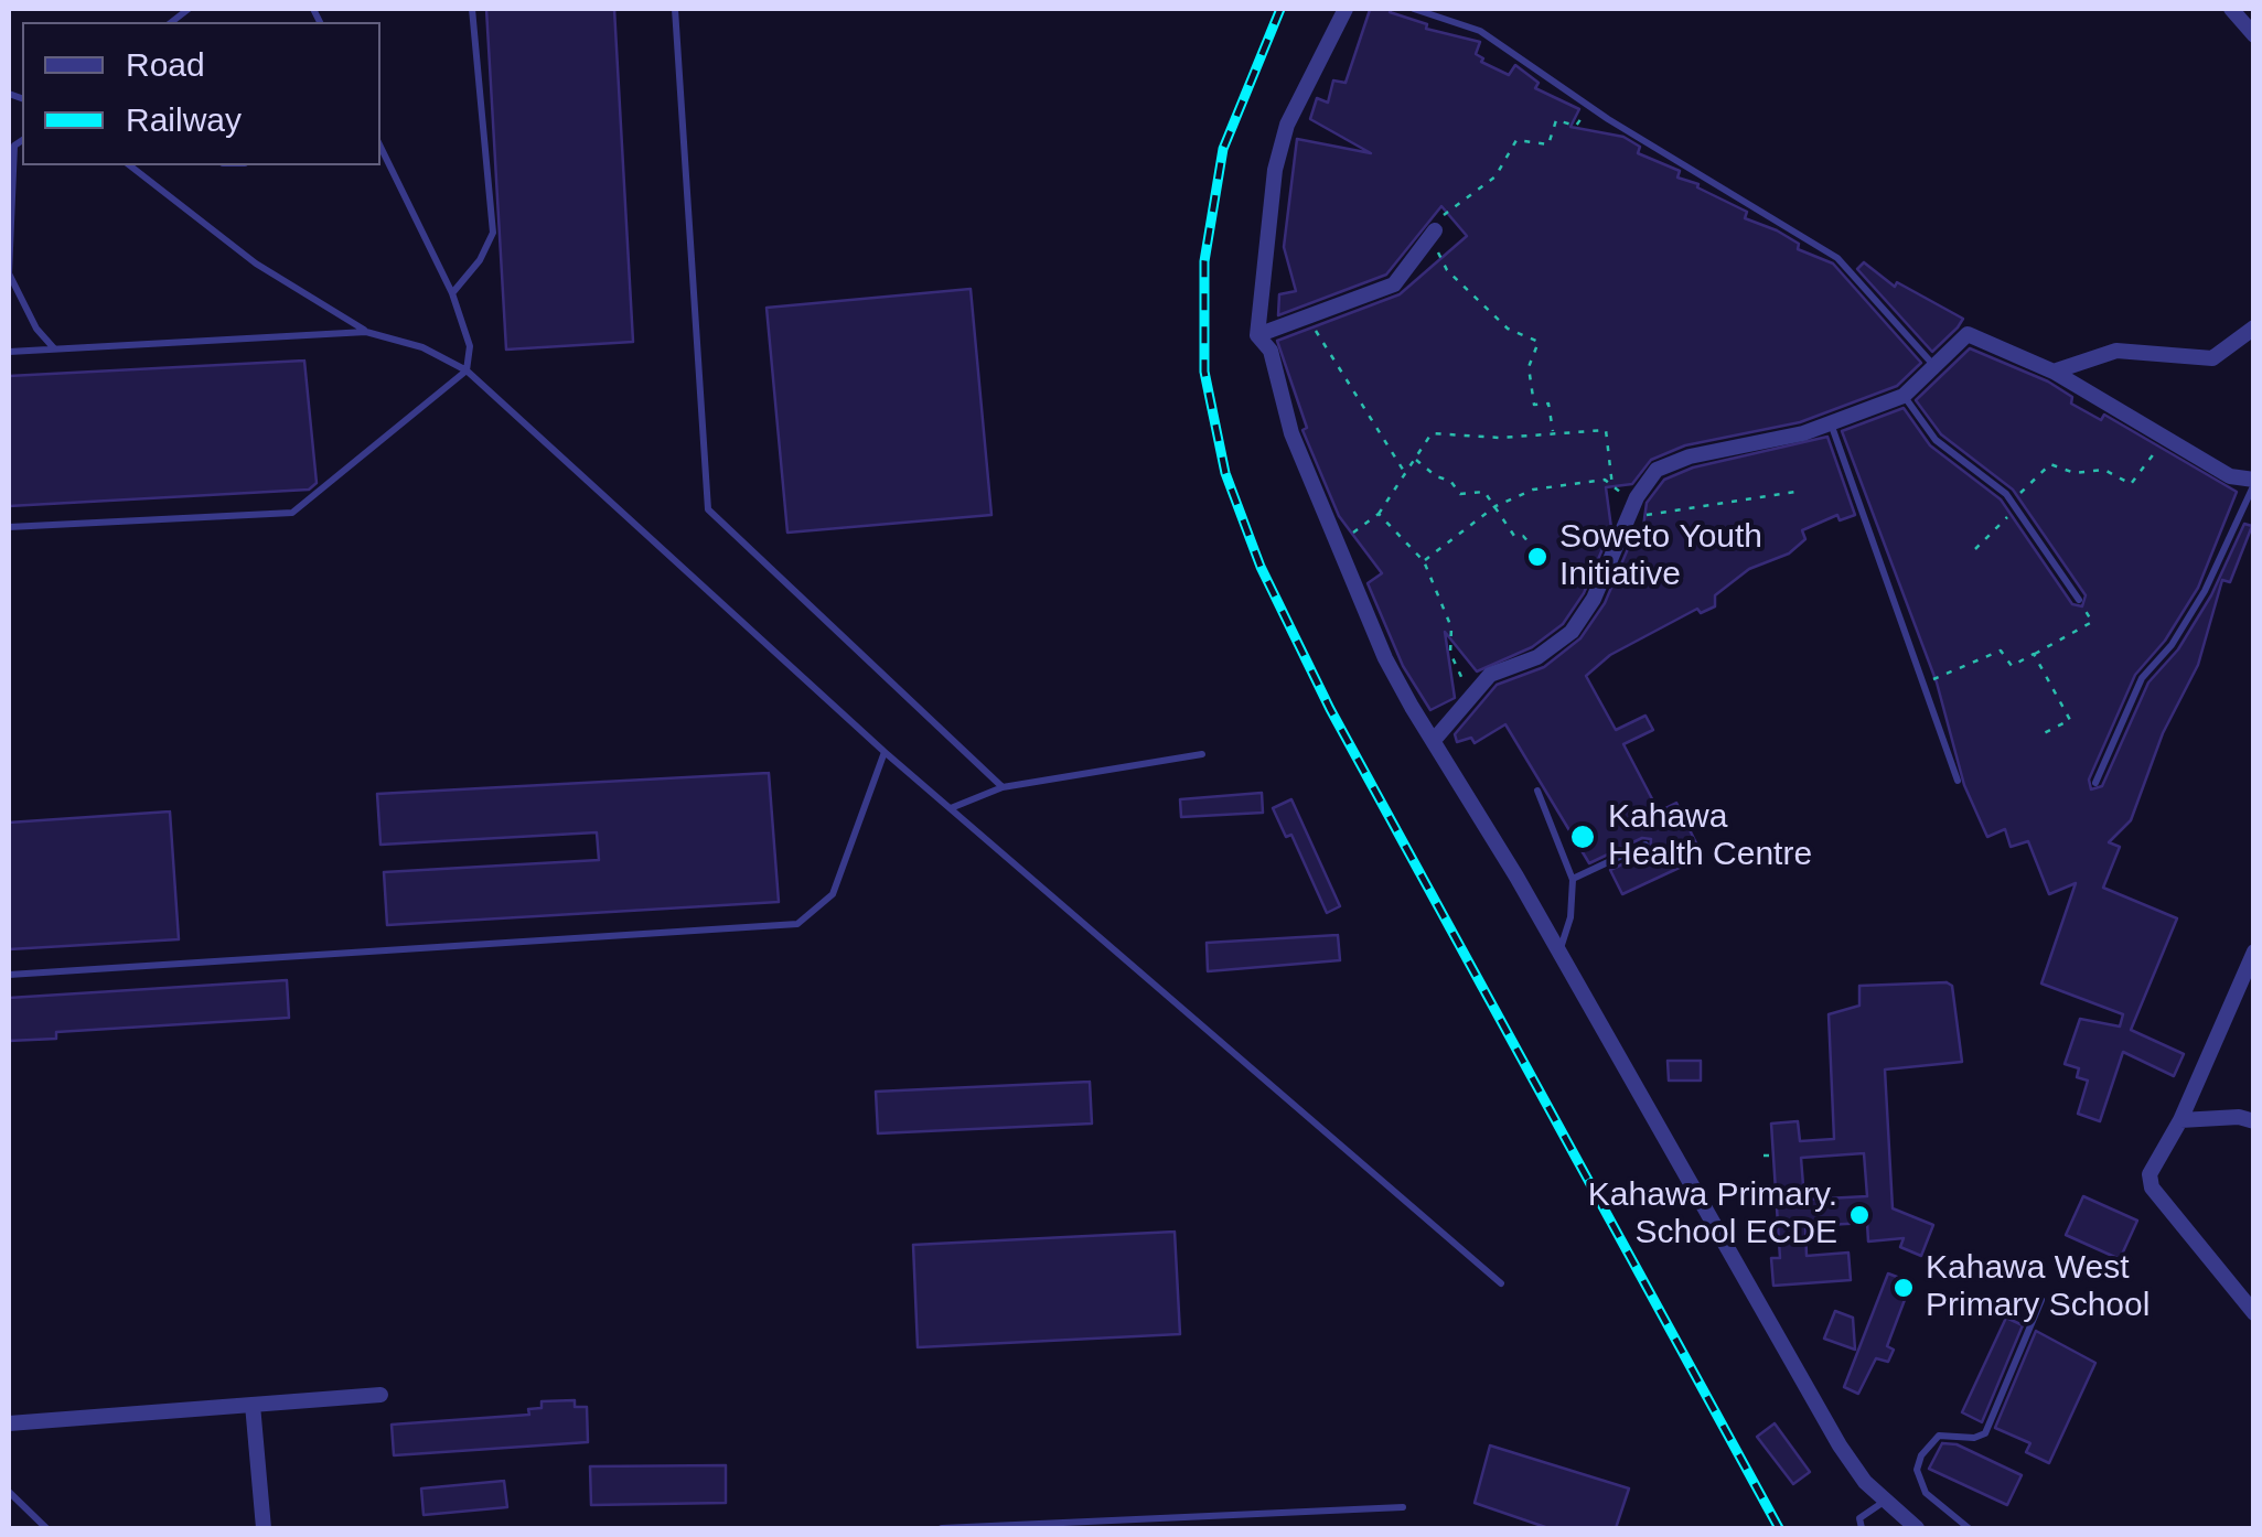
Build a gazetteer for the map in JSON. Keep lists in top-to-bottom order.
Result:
{
  "places": [
    "Soweto Youth Initiative",
    "Kahawa Health Centre",
    "Kahawa Primary. School ECDE",
    "Kahawa West Primary School"
  ],
  "legend": ["Road", "Railway"]
}
